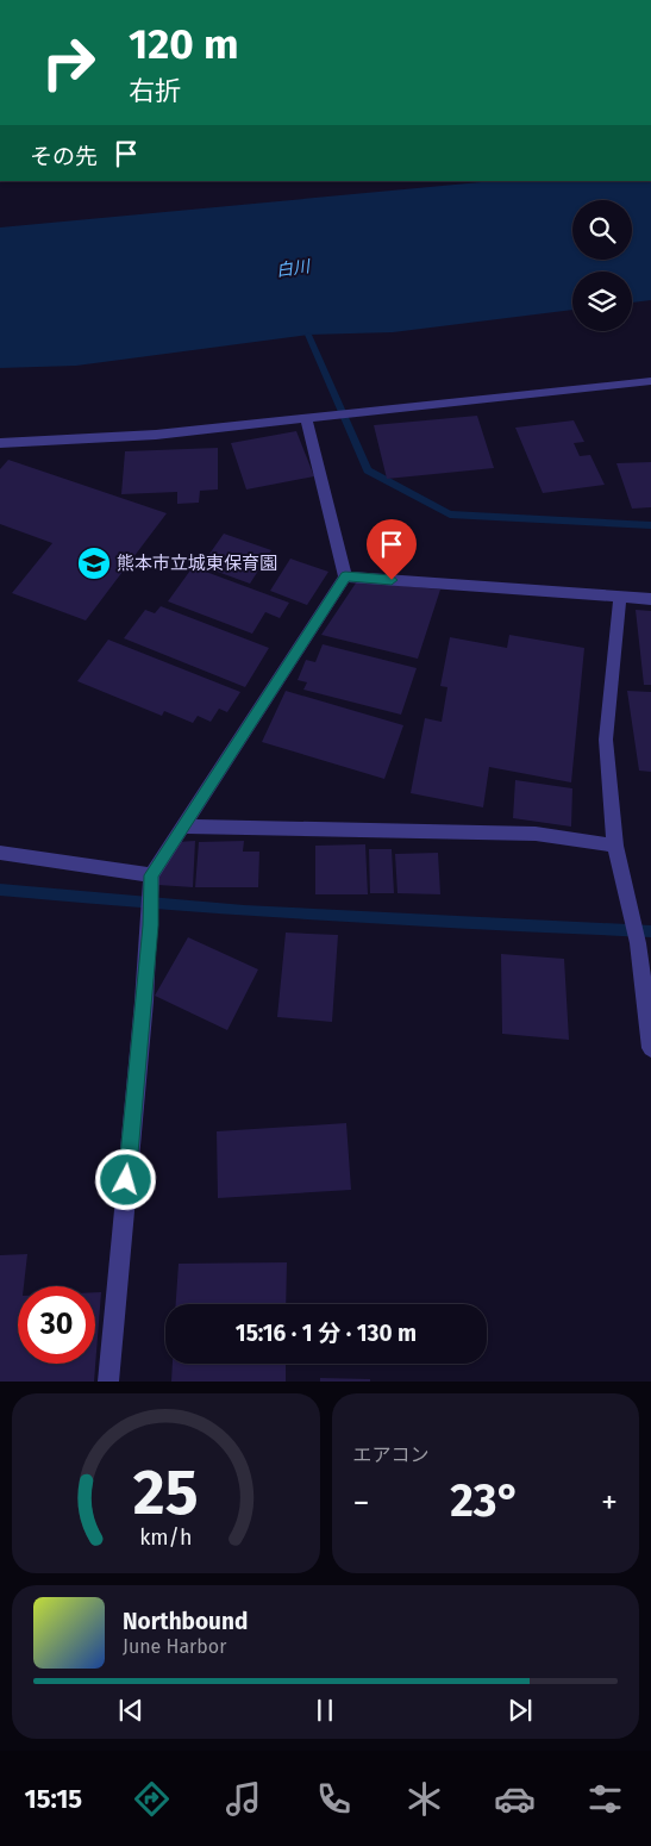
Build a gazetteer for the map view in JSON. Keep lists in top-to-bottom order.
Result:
{
  "water": ["白川"],
  "places": {
    "school or university": ["熊本市立城東保育園"]
  },
  "page": {
    "turn": ["120 m", "右折"],
    "then": "その先",
    "limit": "30",
    "trip": "15:16 · 1 分 · 130 m",
    "tile": "エアコン",
    "heat": ["−", "23°", "+"],
    "song": ["Northbound", "June Harbor"],
    "tabs": "15:15",
    "gauge": ["25", "km/h"]
  }
}
